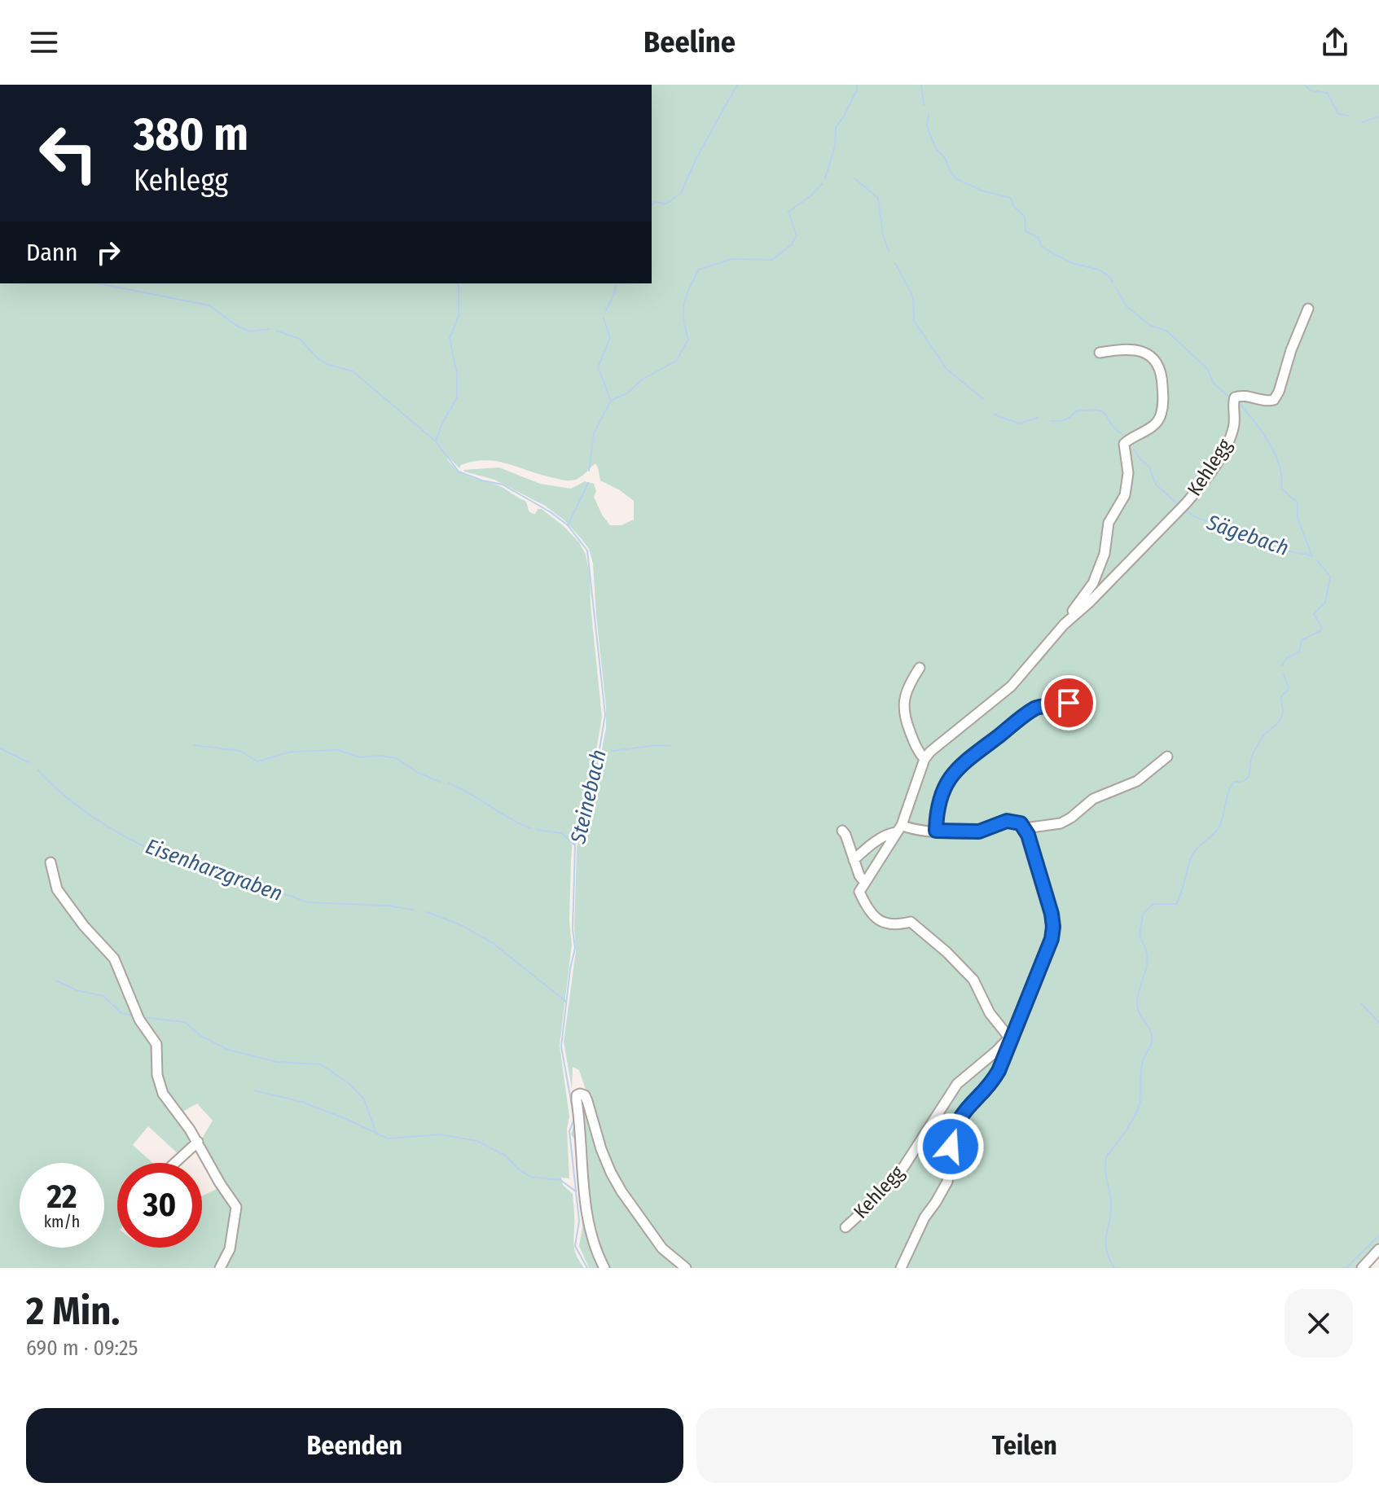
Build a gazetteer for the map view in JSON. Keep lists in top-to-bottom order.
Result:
{
  "streets": {
    "street": ["Kehlegg"]
  },
  "water": ["Sägebach", "Steinebach", "Eisenharzgraben"],
  "page": {
    "header": "Beeline",
    "turn": ["380 m", "Kehlegg"],
    "then": "Dann",
    "speed": "22 km/h",
    "limit": "30",
    "heading": ["2 Min.", "690 m · 09:25"],
    "buttons": ["Beenden", "Teilen"]
  }
}
